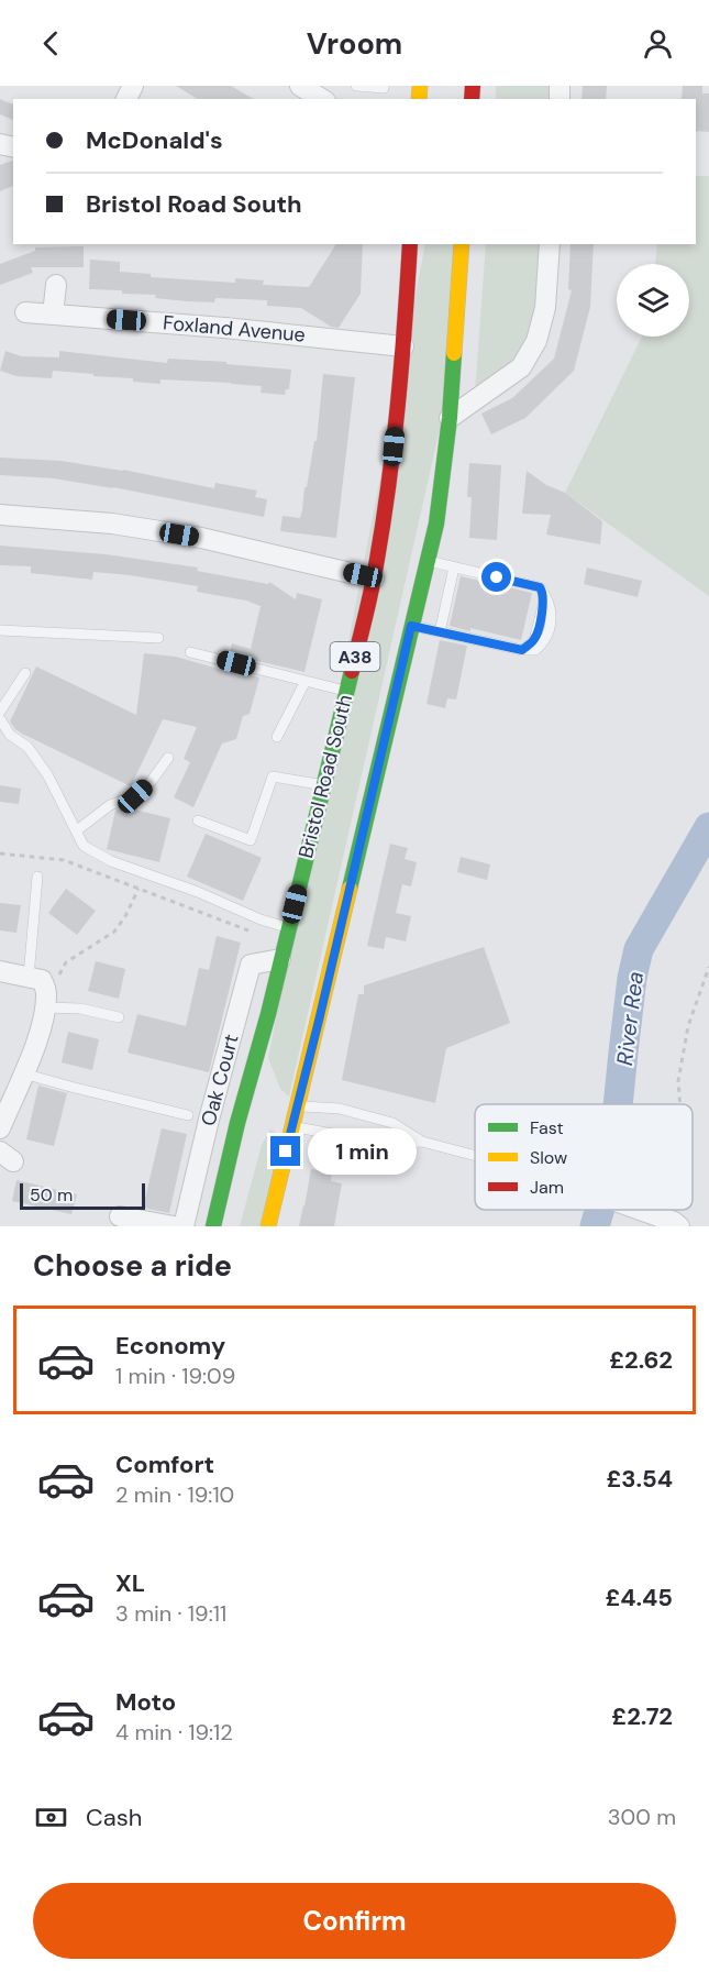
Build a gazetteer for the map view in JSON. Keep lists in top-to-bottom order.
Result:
{
  "streets": {
    "highway": ["A38", "Bristol Road South"],
    "street": ["Foxland Avenue", "Oak Court"]
  },
  "crossings": [
    ["Foxland Avenue", "Bristol Road South"],
    ["Bristol Road South", "Oak Court"]
  ],
  "water": ["River Rea"],
  "legend": ["Fast", "Slow", "Jam"],
  "scale_bar": "50 m",
  "page": {
    "header": "Vroom",
    "banner": ["McDonald's", "Bristol Road South"],
    "bubble": "1 min",
    "scale": "50 m",
    "heading": "Choose a ride",
    "list": [
      {
        "name": "Economy",
        "note": "1 min · 19:09",
        "value": "£2.62"
      },
      {
        "name": "Comfort",
        "note": "2 min · 19:10",
        "value": "£3.54"
      },
      {
        "name": "XL",
        "note": "3 min · 19:11",
        "value": "£4.45"
      },
      {
        "name": "Moto",
        "note": "4 min · 19:12",
        "value": "£2.72"
      }
    ],
    "pay": ["Cash", "300 m"],
    "buttons": "Confirm"
  }
}
